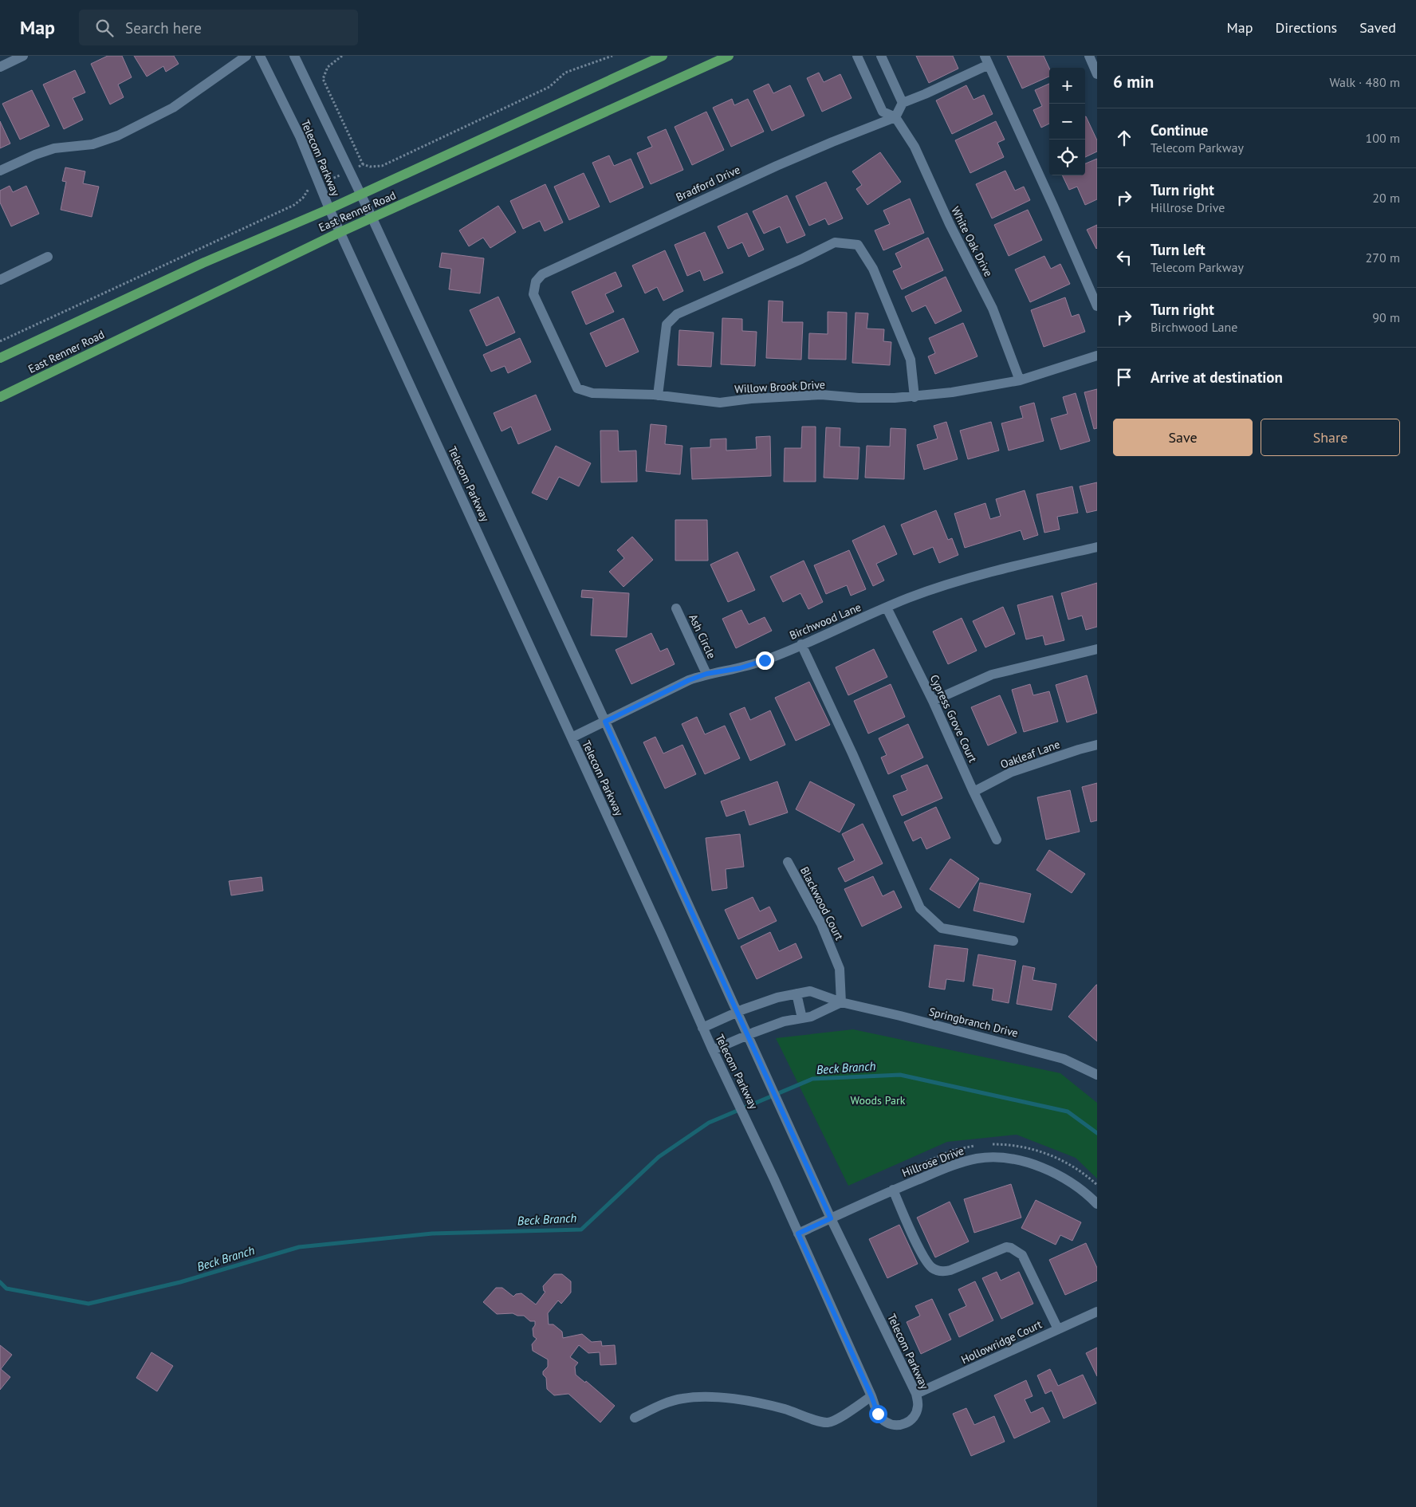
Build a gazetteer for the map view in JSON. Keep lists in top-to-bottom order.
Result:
{
  "streets": {
    "main road": ["East Renner Road"],
    "street": [
      "Telecom Parkway",
      "Bradford Drive",
      "White Oak Drive",
      "Willow Brook Drive",
      "Birchwood Lane",
      "Ash Circle",
      "Cypress Grove Court",
      "Oakleaf Lane",
      "Blackwood Court",
      "Springbranch Drive",
      "Hillrose Drive",
      "Hollowridge Court"
    ]
  },
  "crossings": [
    ["Telecom Parkway", "East Renner Road"],
    ["Telecom Parkway", "Birchwood Lane"],
    ["Telecom Parkway", "Springbranch Drive"],
    ["Telecom Parkway", "Hillrose Drive"],
    ["Telecom Parkway", "Hollowridge Court"],
    ["Bradford Drive", "White Oak Drive"],
    ["Bradford Drive", "Willow Brook Drive"],
    ["White Oak Drive", "Willow Brook Drive"],
    ["Birchwood Lane", "Ash Circle"],
    ["Birchwood Lane", "Cypress Grove Court"],
    ["Cypress Grove Court", "Oakleaf Lane"],
    ["Blackwood Court", "Springbranch Drive"]
  ],
  "water": ["Beck Branch"],
  "parks": ["Woods Park"],
  "page": {
    "header": "Map",
    "search": "Search here",
    "nav": ["Map", "Directions", "Saved"],
    "heading": ["6 min", "Walk · 480 m"],
    "map_buttons": ["+", "−"],
    "list": [
      ["Continue", "Telecom Parkway", "100 m"],
      ["Turn right", "Hillrose Drive", "20 m"],
      ["Turn left", "Telecom Parkway", "270 m"],
      ["Turn right", "Birchwood Lane", "90 m"],
      "Arrive at destination"
    ],
    "buttons": ["Save", "Share"]
  }
}
